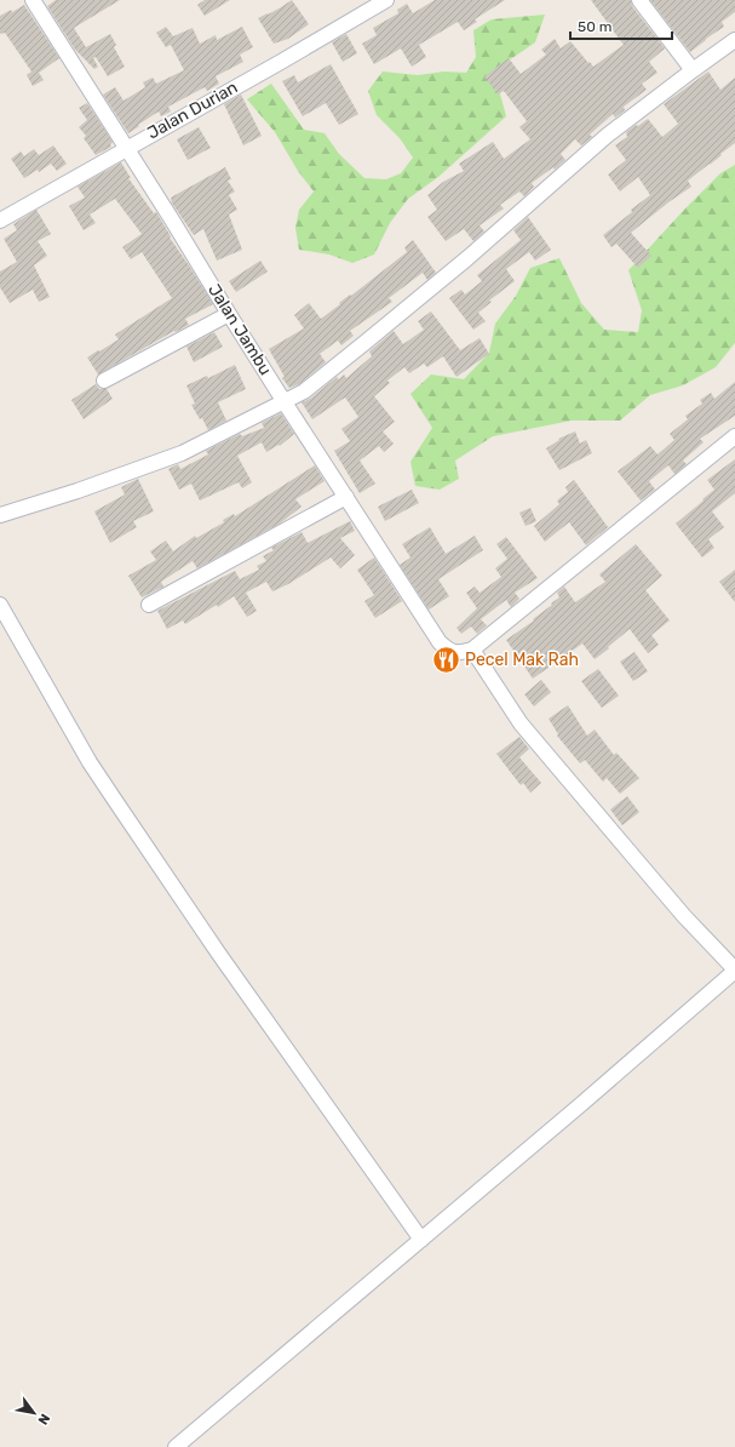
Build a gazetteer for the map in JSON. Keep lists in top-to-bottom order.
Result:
{
  "streets": {
    "street": ["Jalan Durian", "Jalan Jambu"]
  },
  "crossings": [
    ["Jalan Durian", "Jalan Jambu"]
  ],
  "places": {
    "restaurant": ["Pecel Mak Rah"]
  },
  "scale_bar": "50 m",
  "north": "bottom right"
}
